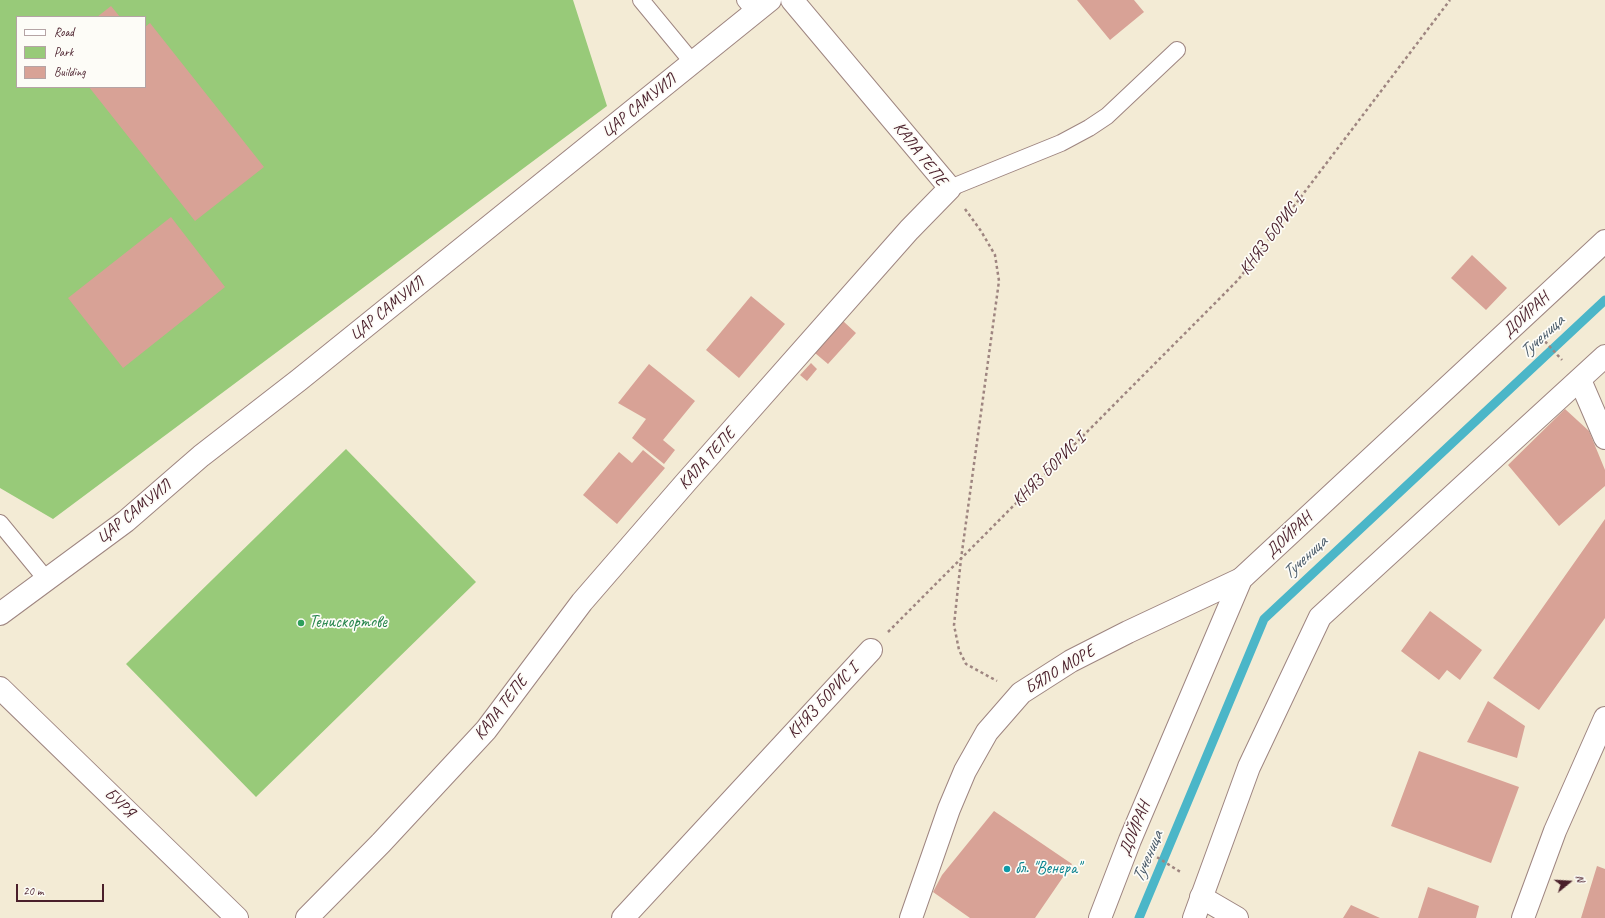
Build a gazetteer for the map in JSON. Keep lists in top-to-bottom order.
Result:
{
  "streets": {
    "street": [
      "ЦАР САМУИЛ",
      "КАЛА ТЕПЕ",
      "КНЯЗ БОРИС I",
      "ДОЙРАН",
      "БЯЛО МОРЕ",
      "БУРЯ"
    ]
  },
  "crossings": [
    ["ДОЙРАН", "БЯЛО МОРЕ"]
  ],
  "water": ["Тученица"],
  "places": ["Тенискортове", "бл. \"Венера\""],
  "legend": ["Road", "Park", "Building"],
  "scale_bar": "20 m",
  "north": "right"
}
